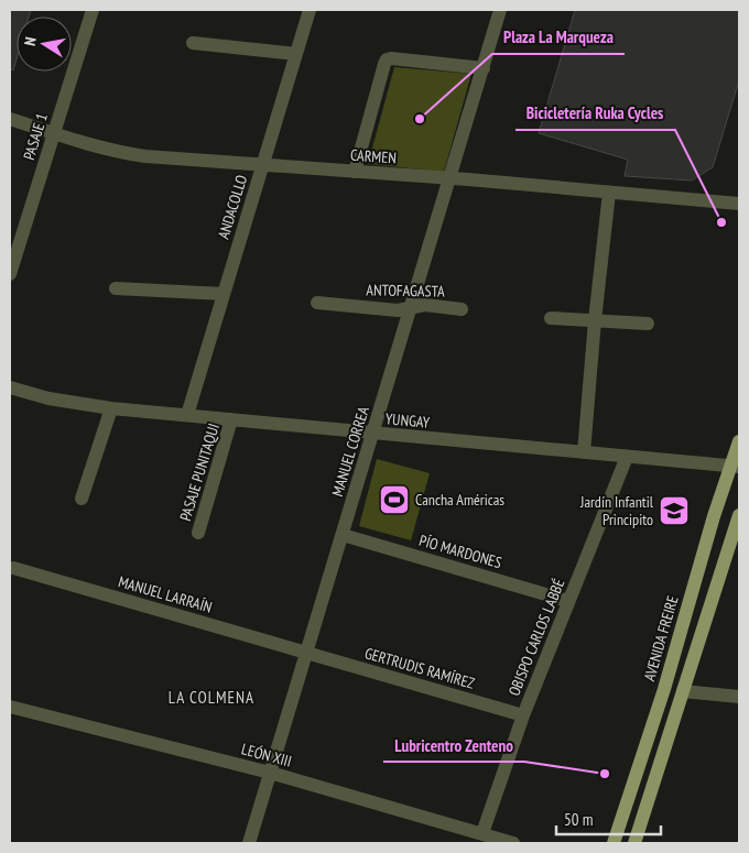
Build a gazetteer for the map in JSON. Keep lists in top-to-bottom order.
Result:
{
  "streets": {
    "main road": ["AVENIDA FREIRE"],
    "street": [
      "PASAJE 1",
      "CARMEN",
      "ANDACOLLO",
      "ANTOFAGASTA",
      "YUNGAY",
      "MANUEL CORREA",
      "PASAJE PUNITAQUI",
      "PÍO MARDONES",
      "MANUEL LARRAÍN",
      "OBISPO CARLOS LABBÉ",
      "GERTRUDIS RAMÍREZ",
      "LEÓN XIII"
    ]
  },
  "crossings": [
    ["PASAJE 1", "CARMEN"],
    ["CARMEN", "ANDACOLLO"],
    ["CARMEN", "MANUEL CORREA"],
    ["ANDACOLLO", "YUNGAY"],
    ["ANTOFAGASTA", "MANUEL CORREA"],
    ["YUNGAY", "MANUEL CORREA"],
    ["YUNGAY", "PASAJE PUNITAQUI"],
    ["YUNGAY", "OBISPO CARLOS LABBÉ"],
    ["YUNGAY", "AVENIDA FREIRE"],
    ["MANUEL CORREA", "PÍO MARDONES"],
    ["MANUEL CORREA", "MANUEL LARRAÍN"],
    ["MANUEL CORREA", "GERTRUDIS RAMÍREZ"],
    ["MANUEL CORREA", "LEÓN XIII"],
    ["PÍO MARDONES", "OBISPO CARLOS LABBÉ"],
    ["MANUEL LARRAÍN", "GERTRUDIS RAMÍREZ"],
    ["OBISPO CARLOS LABBÉ", "GERTRUDIS RAMÍREZ"],
    ["OBISPO CARLOS LABBÉ", "LEÓN XIII"]
  ],
  "districts": ["LA COLMENA"],
  "places": {
    "other": ["Plaza La Marqueza", "Bicicletería Ruka Cycles", "Lubricentro Zenteno"],
    "sports": ["Cancha Américas"],
    "school or university": ["Jardín Infantil Principito"]
  },
  "scale_bar": "50 m",
  "north": "left"
}
